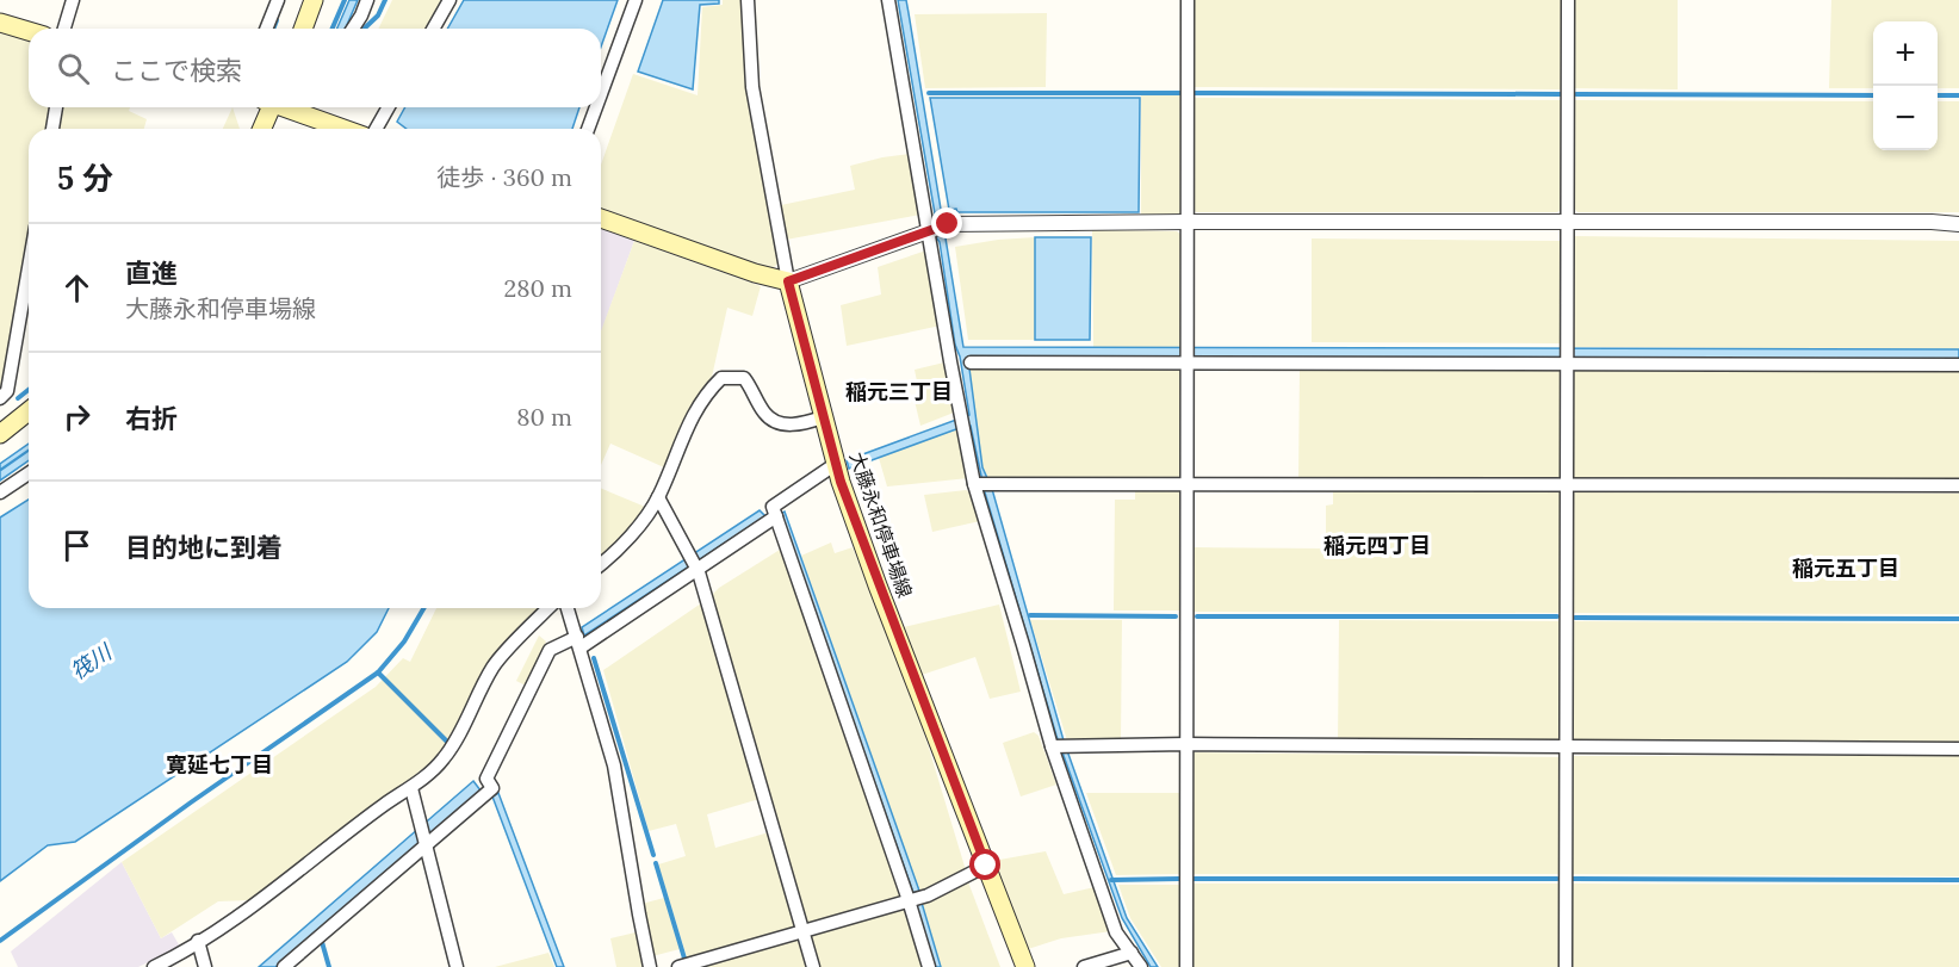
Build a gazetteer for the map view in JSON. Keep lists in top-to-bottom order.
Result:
{
  "streets": {
    "main road": ["大藤永和停車場線"]
  },
  "districts": [
    "稲元三丁目",
    "稲元四丁目",
    "稲元五丁目",
    "寛延七丁目"
  ],
  "water": ["筏川"],
  "page": {
    "map_buttons": ["+", "−"],
    "search": "ここで検索",
    "heading": ["5 分", "徒歩 · 360 m"],
    "list": [
      ["直進", "大藤永和停車場線", "280 m"],
      ["右折", "80 m"],
      "目的地に到着"
    ]
  }
}
